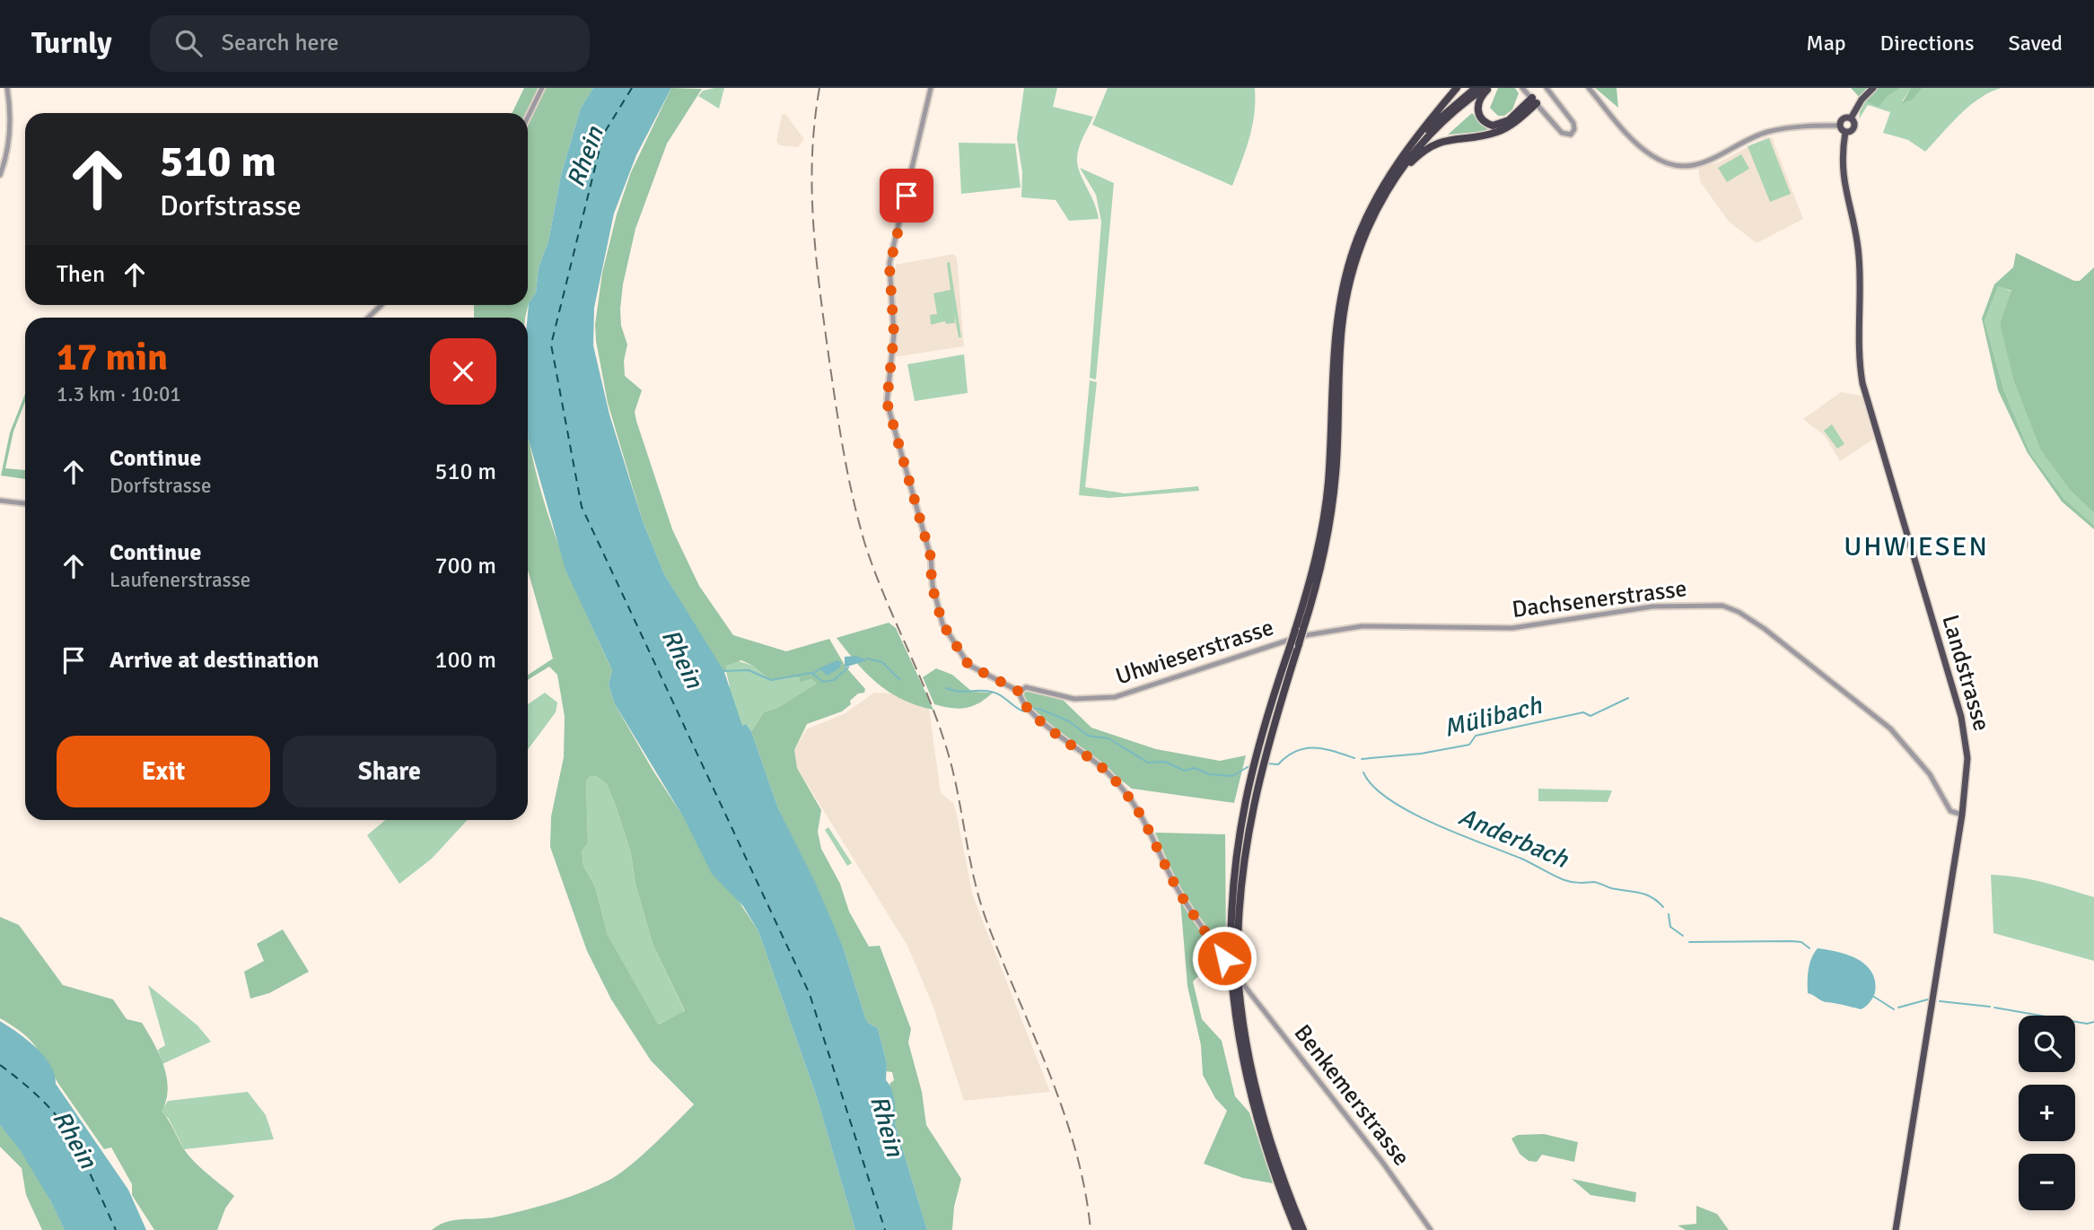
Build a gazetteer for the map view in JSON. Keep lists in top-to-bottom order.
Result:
{
  "streets": {
    "main road": ["Landstrasse"],
    "street": ["Dachsenerstrasse", "Uhwieserstrasse", "Benkemerstrasse"]
  },
  "crossings": [
    ["Dachsenerstrasse", "Uhwieserstrasse"],
    ["Dachsenerstrasse", "Landstrasse"]
  ],
  "districts": ["UHWIESEN"],
  "water": ["Rhein", "Mülibach", "Anderbach"],
  "page": {
    "header": "Turnly",
    "search": "Search here",
    "nav": ["Map", "Directions", "Saved"],
    "turn": ["510 m", "Dorfstrasse"],
    "then": "Then",
    "heading": ["17 min", "1.3 km · 10:01"],
    "list": [
      {
        "name": "Continue",
        "note": "Dorfstrasse",
        "value": "510 m"
      },
      {
        "name": "Continue",
        "note": "Laufenerstrasse",
        "value": "700 m"
      },
      {
        "name": "Arrive at destination",
        "value": "100 m"
      }
    ],
    "buttons": ["Exit", "Share"],
    "map_buttons": ["+", "−"]
  }
}
